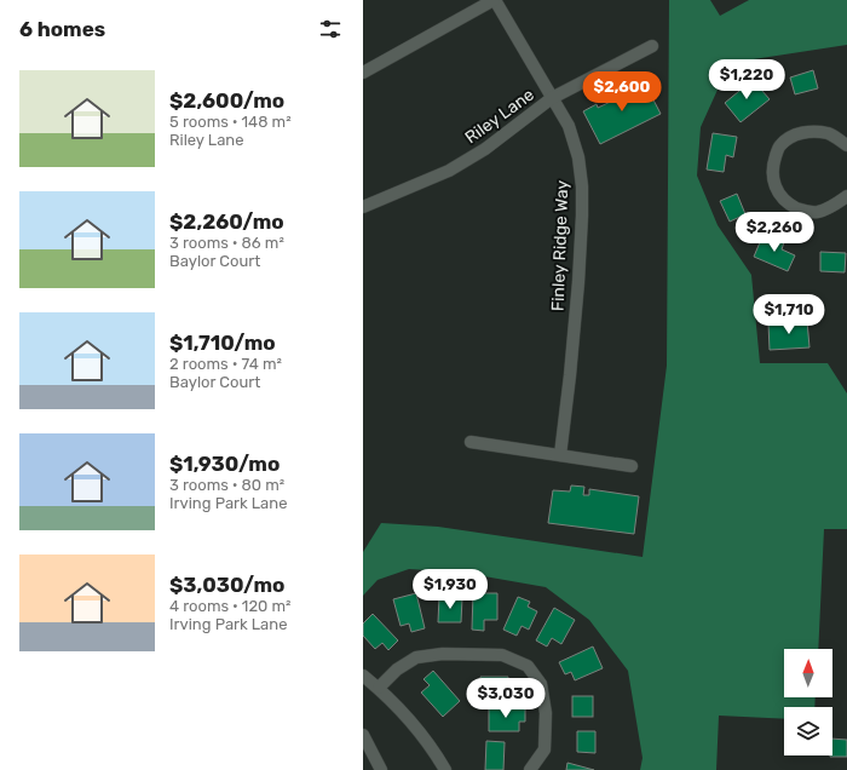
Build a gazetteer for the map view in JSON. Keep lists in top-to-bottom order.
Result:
{
  "streets": {
    "street": ["Riley Lane", "Finley Ridge Way"]
  },
  "crossings": [
    ["Riley Lane", "Finley Ridge Way"]
  ],
  "north": "top",
  "page": {
    "heading": "6 homes",
    "list": [
      {
        "name": "$2,600/mo",
        "note": "5 rooms · 148 m² · Riley Lane"
      },
      {
        "name": "$2,260/mo",
        "note": "3 rooms · 86 m² · Baylor Court"
      },
      {
        "name": "$1,710/mo",
        "note": "2 rooms · 74 m² · Baylor Court"
      },
      {
        "name": "$1,930/mo",
        "note": "3 rooms · 80 m² · Irving Park Lane"
      },
      {
        "name": "$3,030/mo",
        "note": "4 rooms · 120 m² · Irving Park Lane"
      }
    ],
    "price": [
      "$1,220",
      "$2,600",
      "$2,260",
      "$1,710",
      "$1,930",
      "$3,030"
    ]
  }
}
